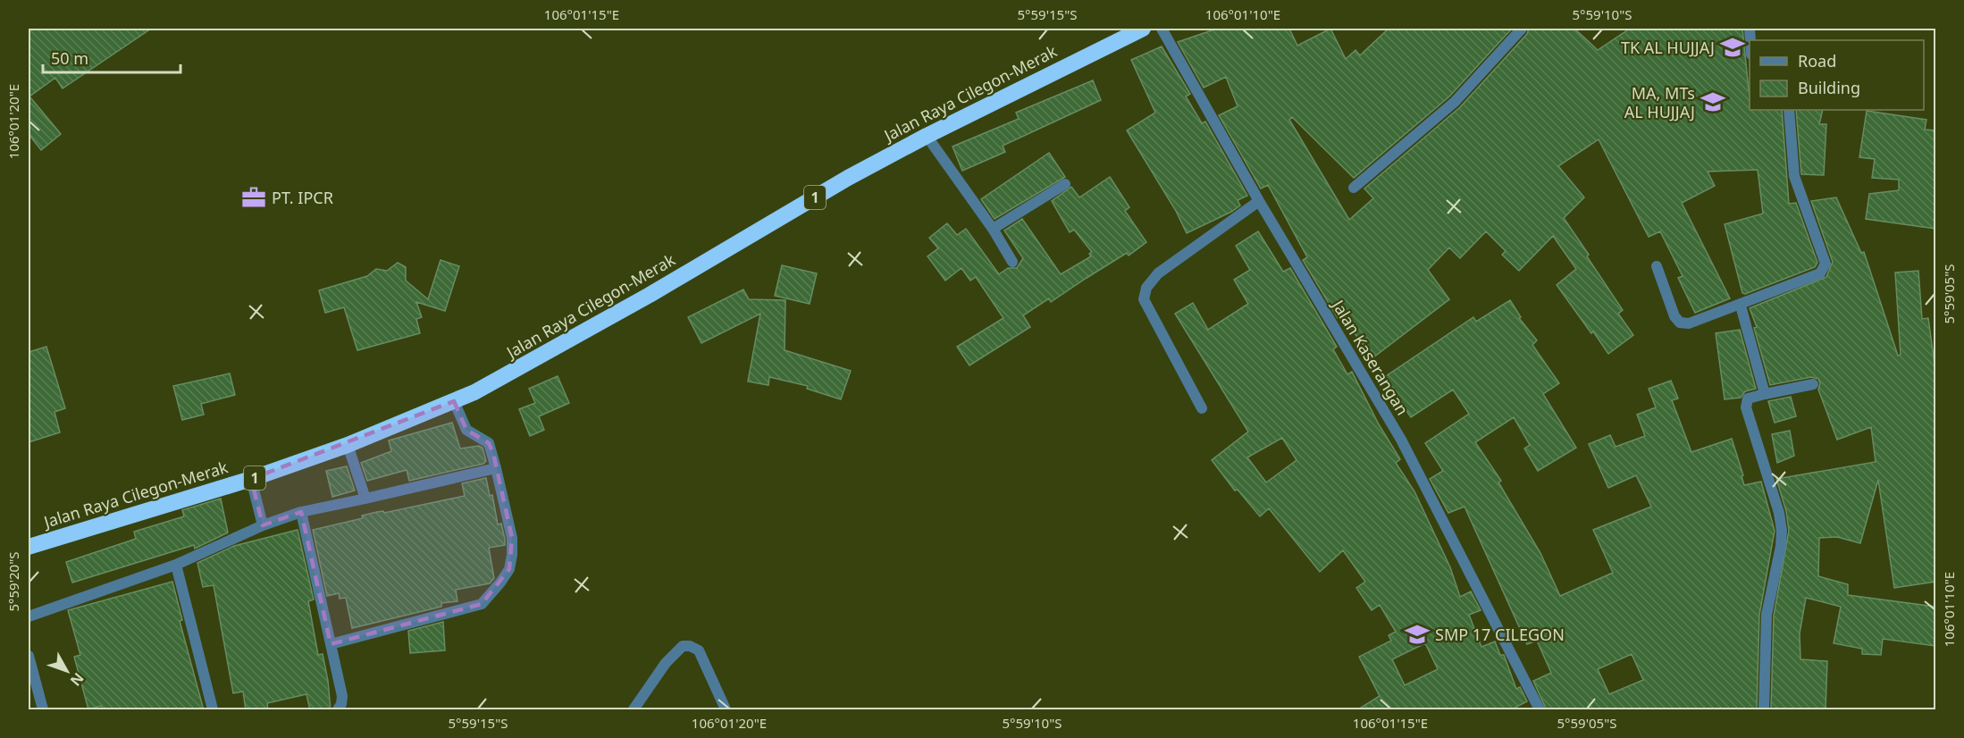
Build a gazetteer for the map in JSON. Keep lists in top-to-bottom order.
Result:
{
  "streets": {
    "highway": ["Jalan Raya Cilegon-Merak", "1"],
    "street": ["Jalan Kaserangan"]
  },
  "places": {
    "school or university": ["TK AL HUJJAJ", "MA, MTs AL HUJJAJ", "SMP 17 CILEGON"],
    "office": ["PT. IPCR"]
  },
  "legend": ["Road", "Building"],
  "scale_bar": "50 m",
  "north": "bottom right",
  "coordinates": [
    "106°01'15\"E",
    "5°59'15\"S",
    "106°01'10\"E",
    "5°59'10\"S",
    "106°01'20\"E",
    "5°59'05\"S",
    "5°59'20\"S"
  ]
}
